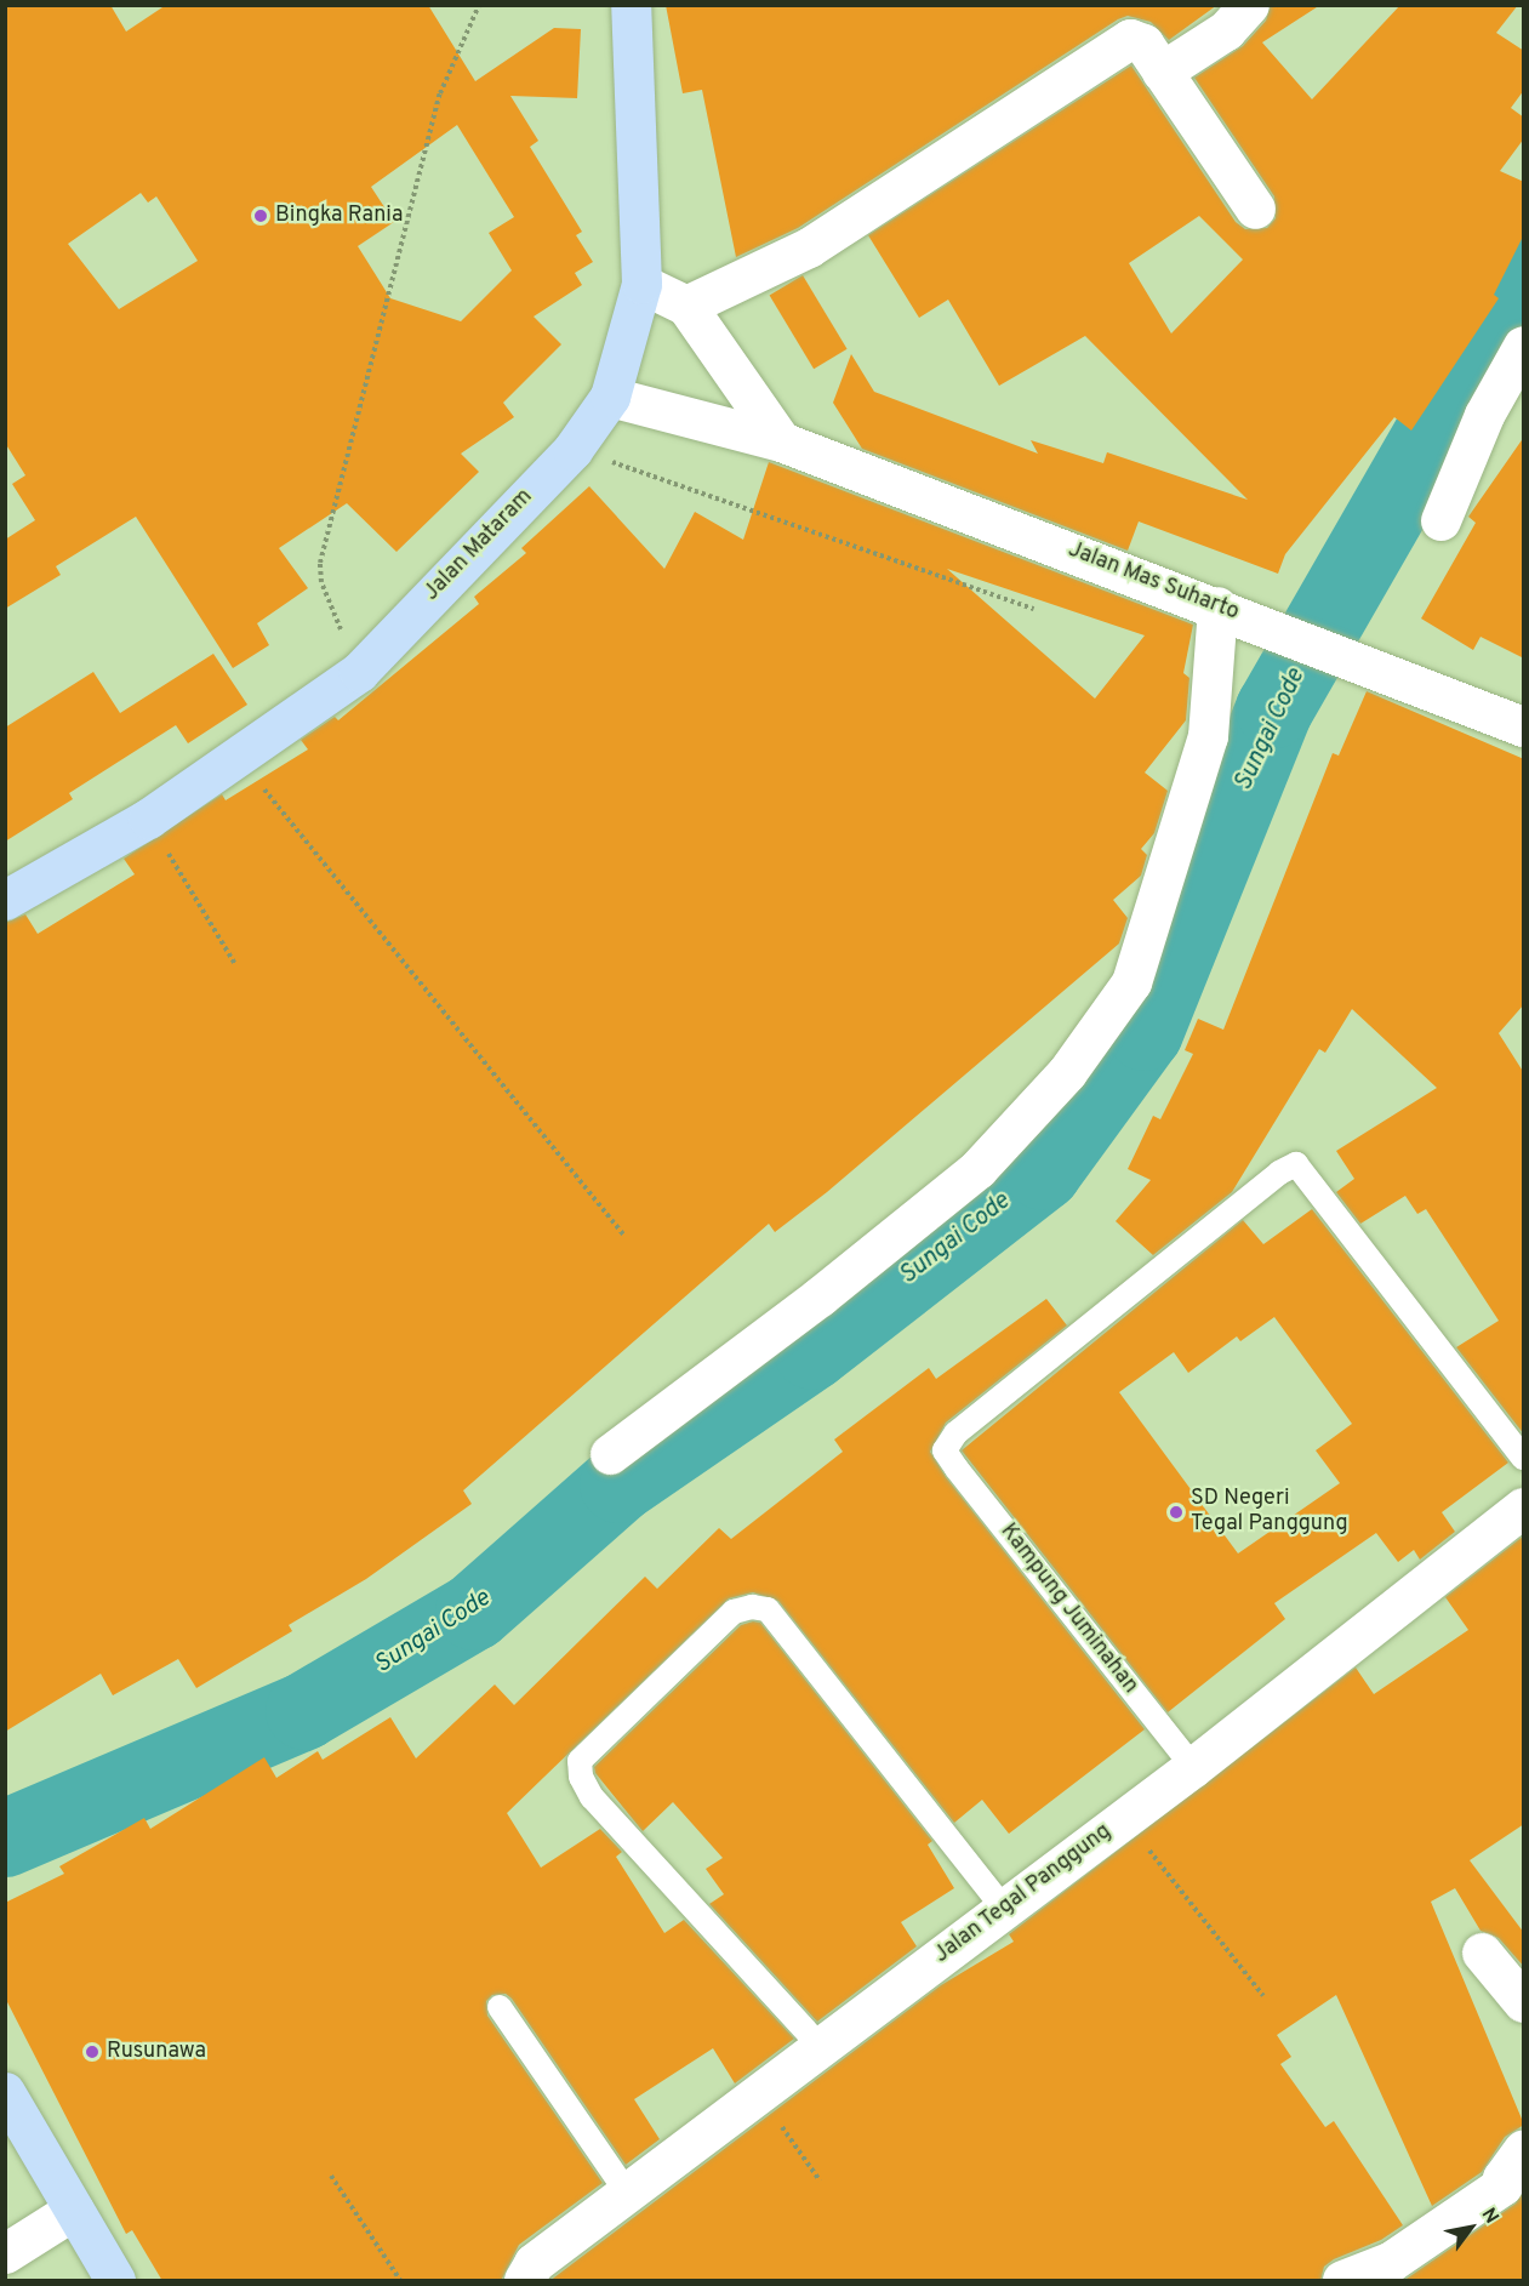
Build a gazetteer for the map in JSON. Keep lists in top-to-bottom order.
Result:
{
  "streets": {
    "main road": ["Jalan Mataram"],
    "street": ["Jalan Mas Suharto", "Jalan Tegal Panggung"],
    "lane": ["Kampung Juminahan"]
  },
  "crossings": [
    ["Jalan Mataram", "Jalan Mas Suharto"],
    ["Kampung Juminahan", "Jalan Tegal Panggung"]
  ],
  "water": ["Sungai Code"],
  "places": ["Bingka Rania", "SD Negeri Tegal Panggung", "Rusunawa"],
  "north": "top right"
}
